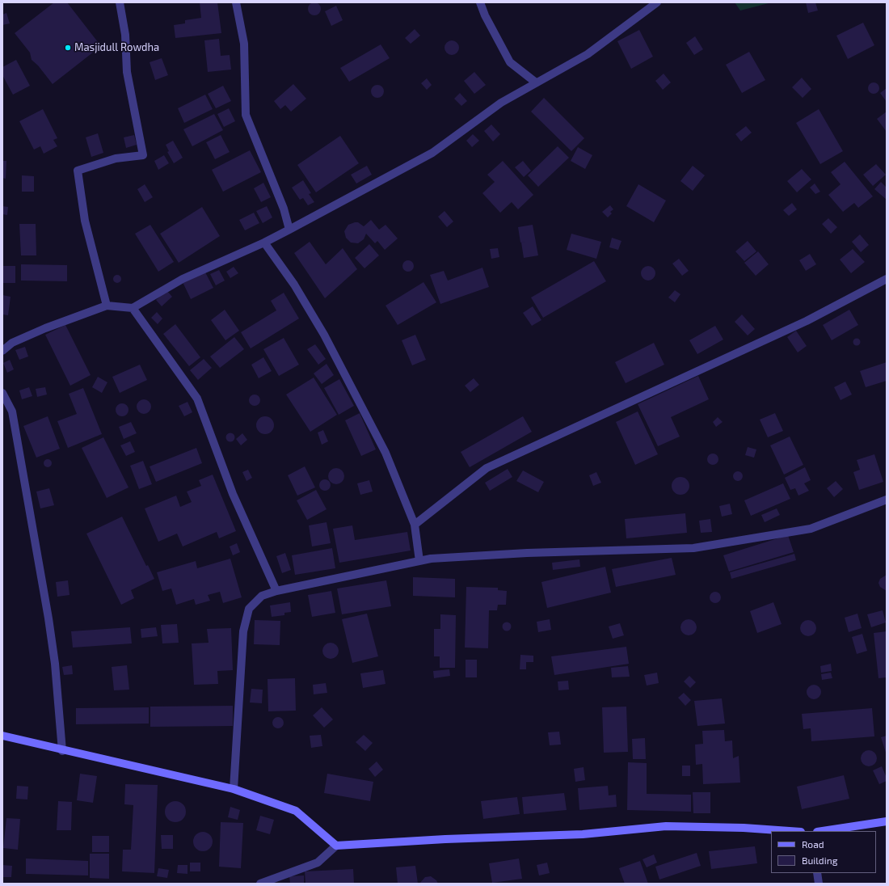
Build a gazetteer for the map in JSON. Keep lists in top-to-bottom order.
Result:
{
  "places": ["Masjidull Rowdha"],
  "legend": ["Road", "Building"]
}
